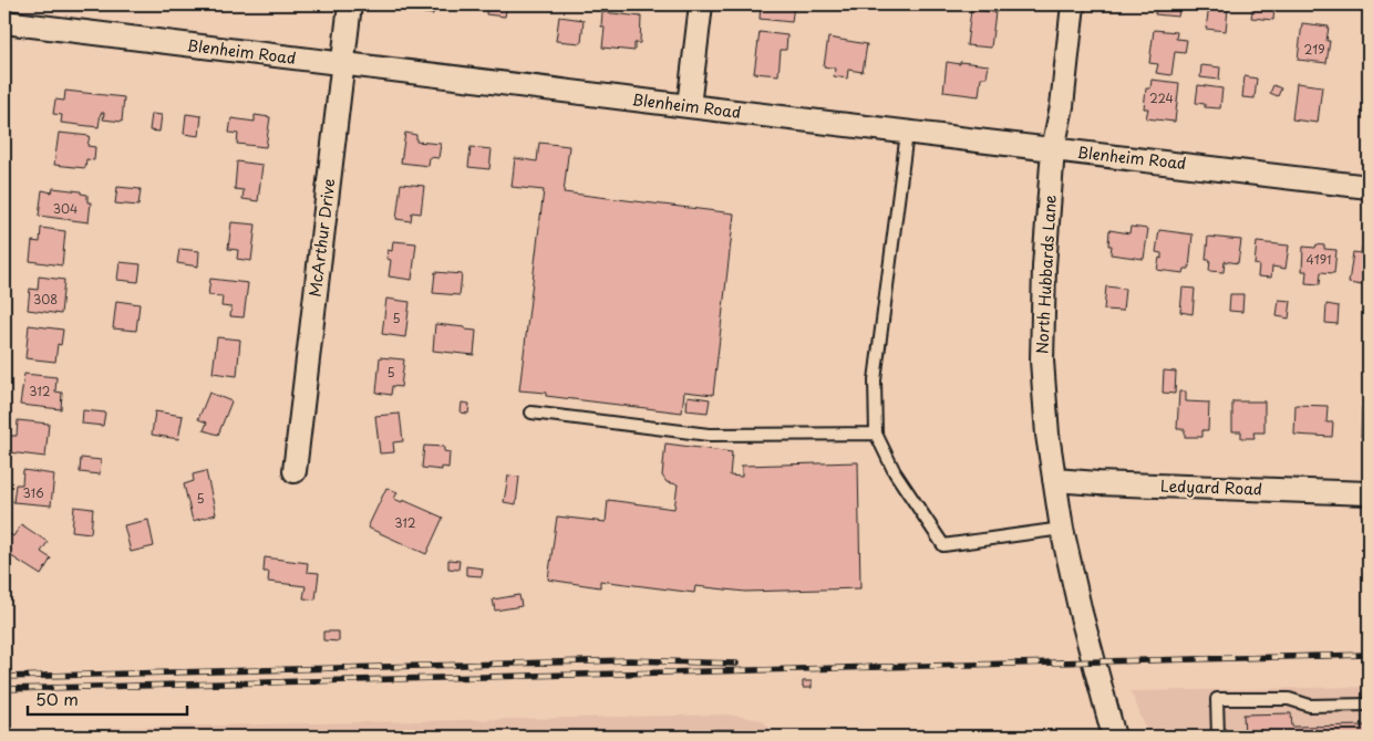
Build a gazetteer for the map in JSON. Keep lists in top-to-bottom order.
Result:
{
  "streets": {
    "street": [
      "Blenheim Road",
      "McArthur Drive",
      "North Hubbards Lane",
      "Ledyard Road"
    ]
  },
  "crossings": [
    ["Blenheim Road", "McArthur Drive"],
    ["Blenheim Road", "North Hubbards Lane"],
    ["North Hubbards Lane", "Ledyard Road"]
  ],
  "house_numbers": [
    "219",
    "224",
    "304",
    "4191",
    "308",
    "5",
    "5",
    "312",
    "316",
    "5",
    "312"
  ],
  "scale_bar": "50 m"
}
